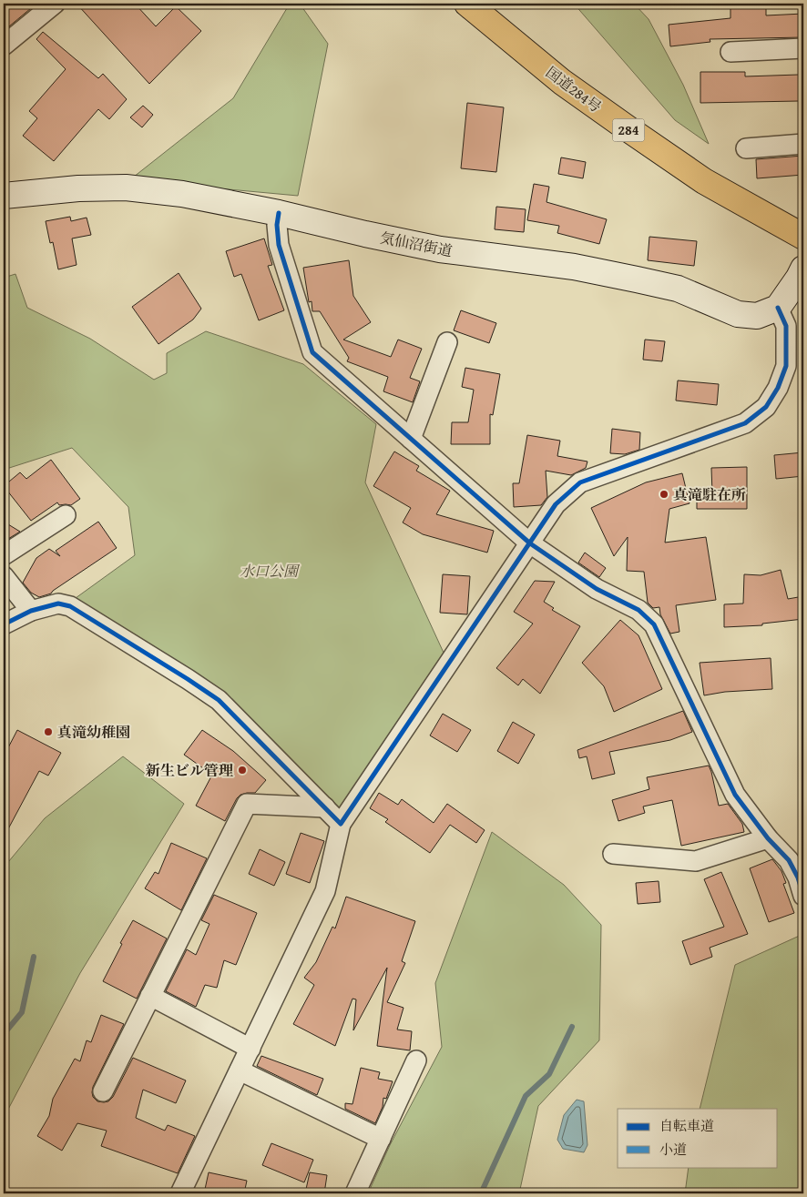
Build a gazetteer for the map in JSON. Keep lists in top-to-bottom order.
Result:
{
  "streets": {
    "highway": ["国道284号", "284"],
    "street": ["気仙沼街道"]
  },
  "parks": ["水口公園"],
  "places": ["真滝駐在所", "真滝幼稚園", "新生ビル管理"],
  "legend": ["自転車道", "小道"]
}
